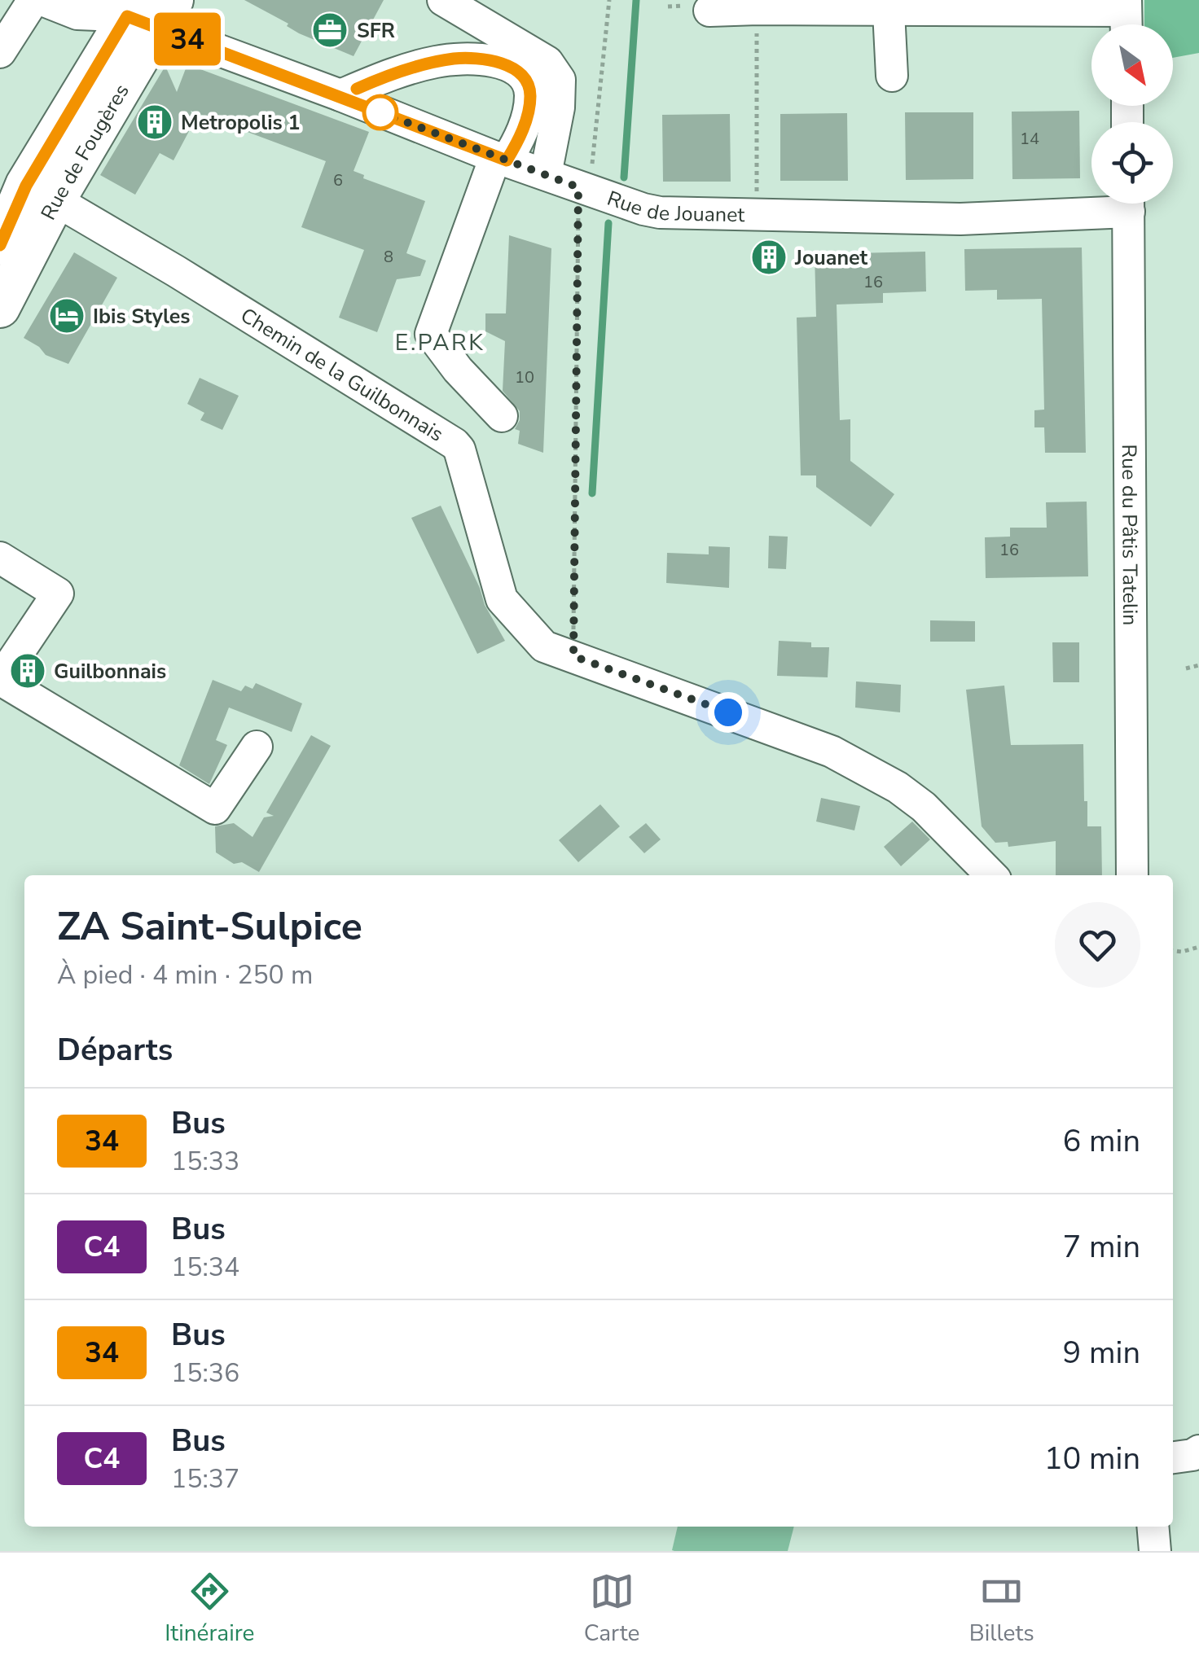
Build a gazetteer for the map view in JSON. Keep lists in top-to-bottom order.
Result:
{
  "streets": {
    "main road": ["Rue de Fougères"],
    "street": ["Rue de Jouanet", "Chemin de la Guilbonnais", "Rue du Pâtis Tatelin"]
  },
  "crossings": [
    ["Rue de Fougères", "Rue de Jouanet"],
    ["Rue de Fougères", "Chemin de la Guilbonnais"]
  ],
  "districts": ["E.PARK"],
  "places": {
    "office": ["SFR"],
    "building": ["Metropolis 1", "Jouanet", "Guilbonnais"],
    "hotel": ["Ibis Styles"]
  },
  "lines": ["bus line 34"],
  "house_numbers": [
    "14",
    "6",
    "8",
    "16",
    "10",
    "16"
  ],
  "north": "bottom right",
  "page": {
    "on_map": "34",
    "heading": [
      ["ZA Saint-Sulpice", "À pied · 4 min · 250 m"],
      "Départs"
    ],
    "list": [
      {
        "mark": "34",
        "name": "Bus",
        "note": "15:33",
        "value": "6 min"
      },
      {
        "mark": "C4",
        "name": "Bus",
        "note": "15:34",
        "value": "7 min"
      },
      {
        "mark": "34",
        "name": "Bus",
        "note": "15:36",
        "value": "9 min"
      },
      {
        "mark": "C4",
        "name": "Bus",
        "note": "15:37",
        "value": "10 min"
      }
    ],
    "tabs": ["Itinéraire", "Carte", "Billets"]
  }
}
